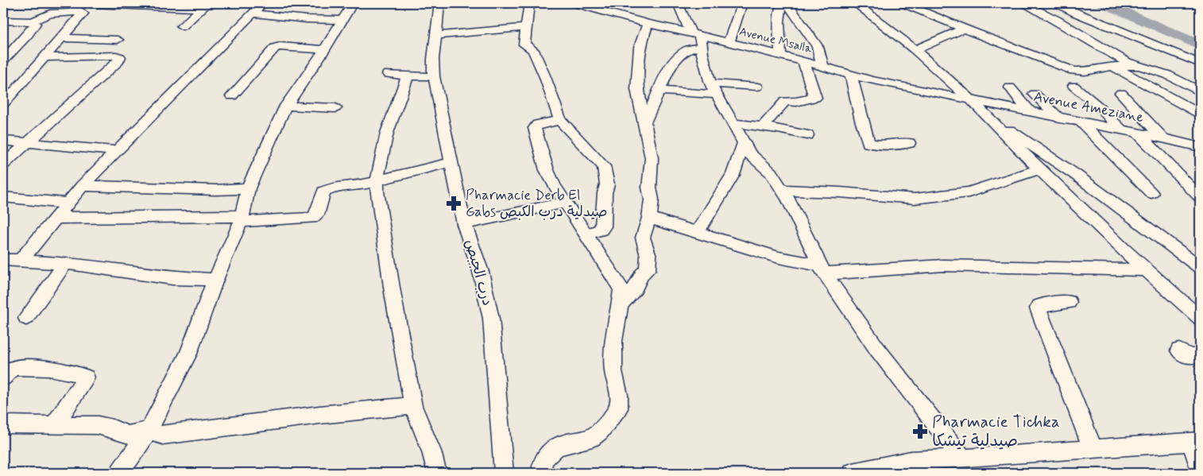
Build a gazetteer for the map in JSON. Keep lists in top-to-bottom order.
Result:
{
  "streets": {
    "street": ["Avenue Msalla", "Avenue Ameziane", "درب الجبص"]
  },
  "crossings": [
    ["Avenue Msalla", "Avenue Ameziane"]
  ],
  "places": {
    "pharmacy": ["Pharmacie Derb El Gabs صيدلية درب الكبص", "Pharmacie Tichka صيدلية تيشكا"]
  }
}
